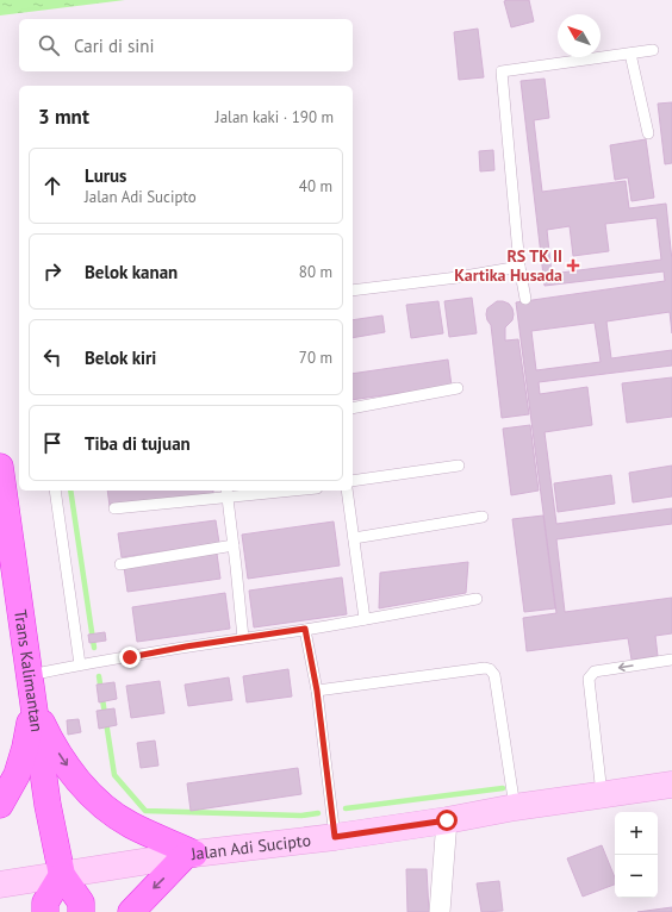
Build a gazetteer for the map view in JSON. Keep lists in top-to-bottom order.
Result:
{
  "streets": {
    "highway": ["Trans Kalimantan"],
    "main road": ["Jalan Adi Sucipto"]
  },
  "crossings": [
    ["Trans Kalimantan", "Jalan Adi Sucipto"]
  ],
  "places": {
    "health": ["RS TK II Kartika Husada"]
  },
  "north": "top left",
  "page": {
    "search": "Cari di sini",
    "heading": ["3 mnt", "Jalan kaki · 190 m"],
    "list": [
      ["Lurus", "Jalan Adi Sucipto", "40 m"],
      ["Belok kanan", "80 m"],
      ["Belok kiri", "70 m"],
      "Tiba di tujuan"
    ],
    "map_buttons": ["+", "−"]
  }
}
